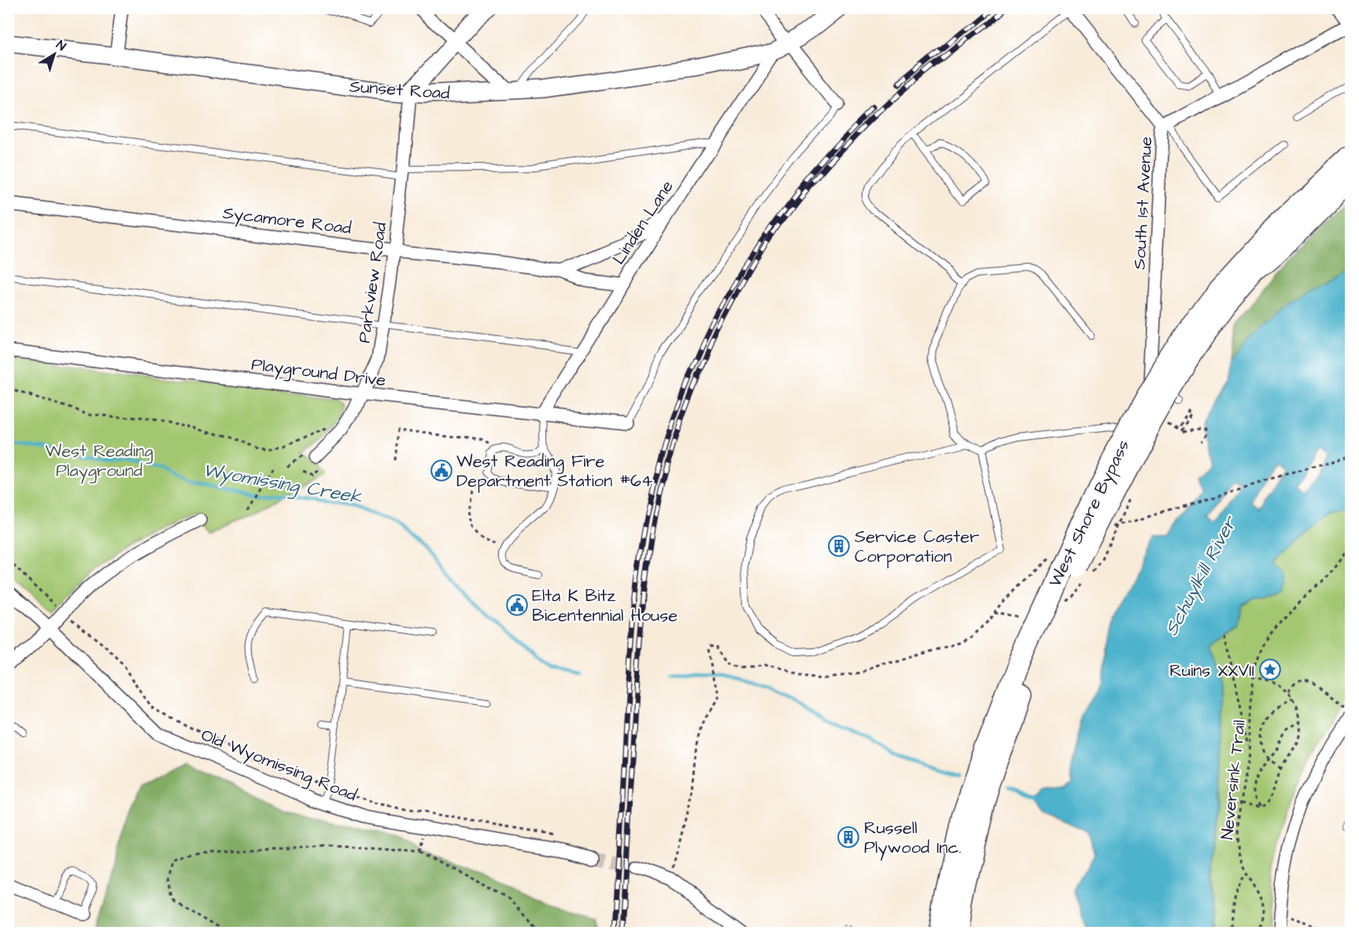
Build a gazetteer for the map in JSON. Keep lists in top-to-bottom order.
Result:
{
  "streets": {
    "highway": ["West Shore Bypass"],
    "street": [
      "Sunset Road",
      "South 1st Avenue",
      "Sycamore Road",
      "Linden Lane",
      "Parkview Road",
      "Playground Drive",
      "Old Wyomissing Road"
    ],
    "path": ["Neversink Trail"]
  },
  "crossings": [
    ["Sunset Road", "Linden Lane"],
    ["Sunset Road", "Parkview Road"],
    ["Sycamore Road", "Linden Lane"],
    ["Sycamore Road", "Parkview Road"],
    ["Linden Lane", "Playground Drive"],
    ["Parkview Road", "Playground Drive"]
  ],
  "water": ["Wyomissing Creek", "Schuylkill River"],
  "parks": ["West Reading Playground"],
  "places": {
    "public building": ["West Reading Fire Department Station #64", "Elta K Bitz Bicentennial House"],
    "building": ["Service Caster Corporation", "Russell Plywood Inc."],
    "place": ["Ruins XXVII"]
  },
  "north": "top right"
}
